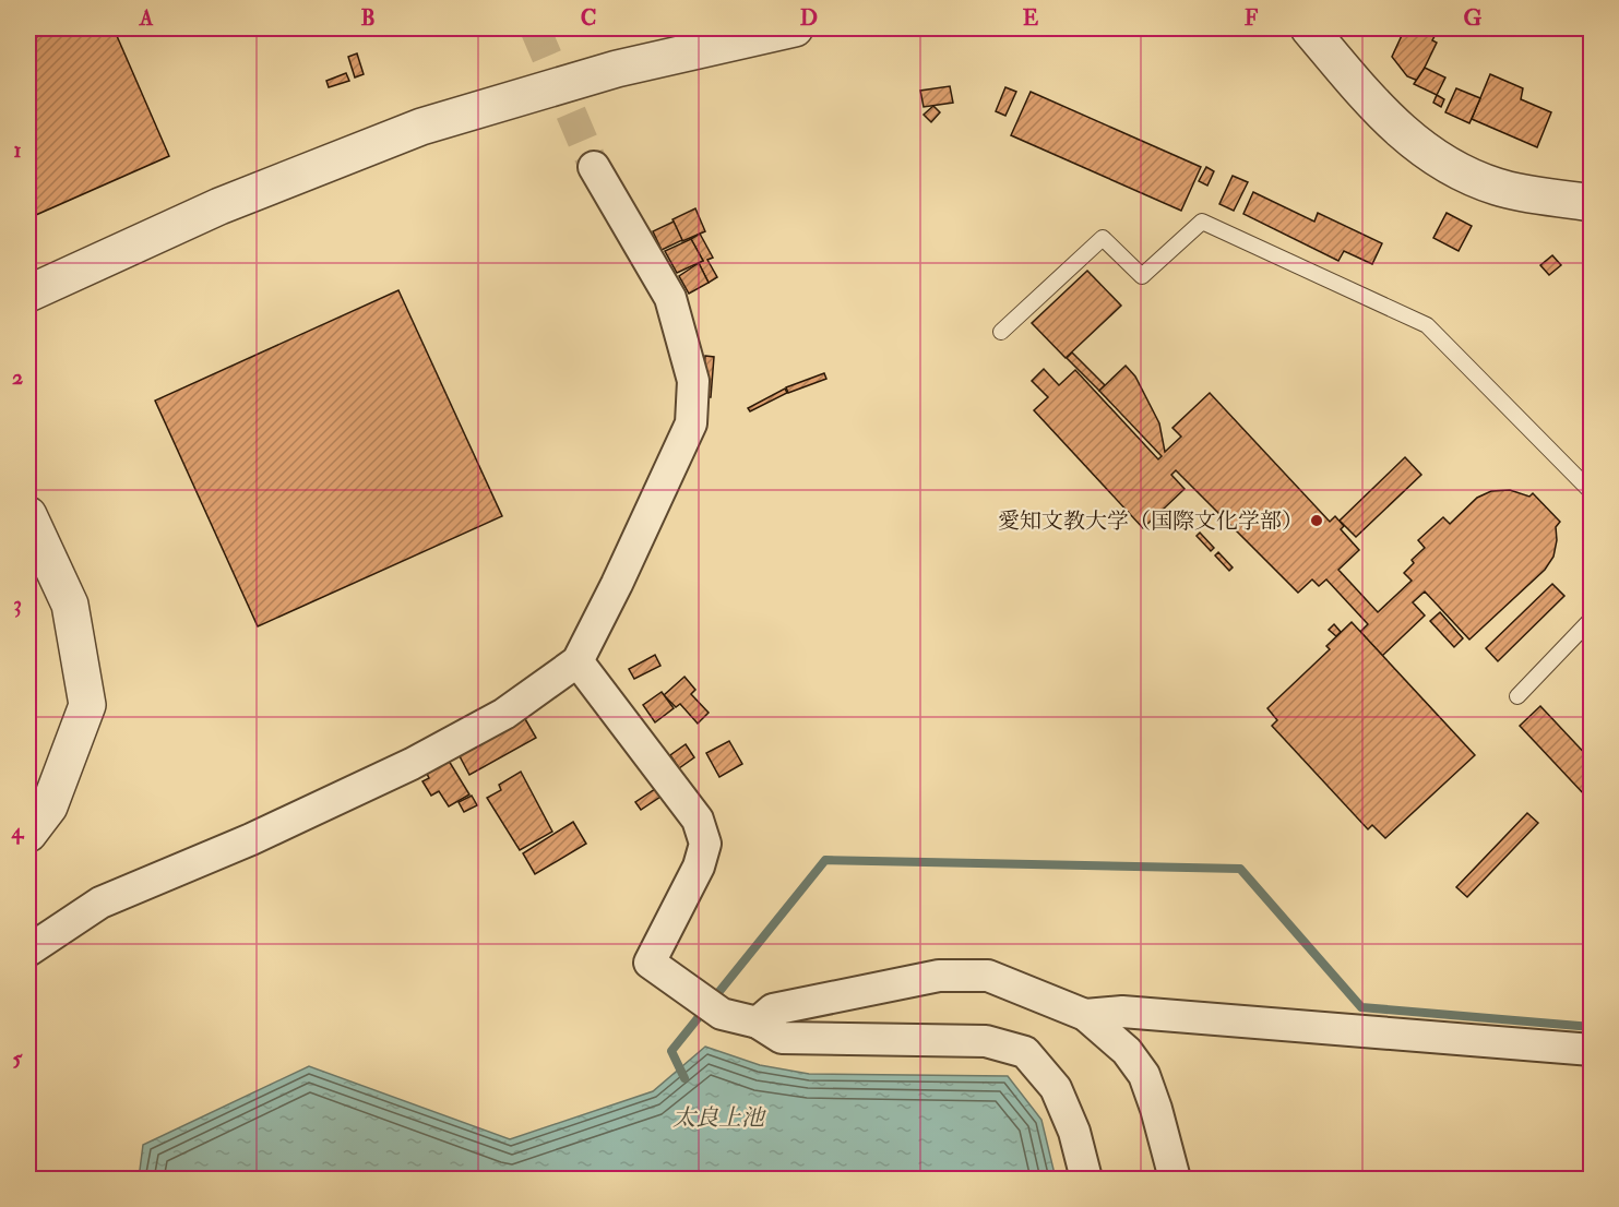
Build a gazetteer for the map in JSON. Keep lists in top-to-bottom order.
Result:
{
  "water": ["太良上池"],
  "places": ["愛知文教大学（国際文化学部）"],
  "grid": {
    "columns": [
      "A",
      "B",
      "C",
      "D",
      "E",
      "F",
      "G"
    ],
    "rows": [
      "1",
      "2",
      "3",
      "4",
      "5"
    ]
  }
}
